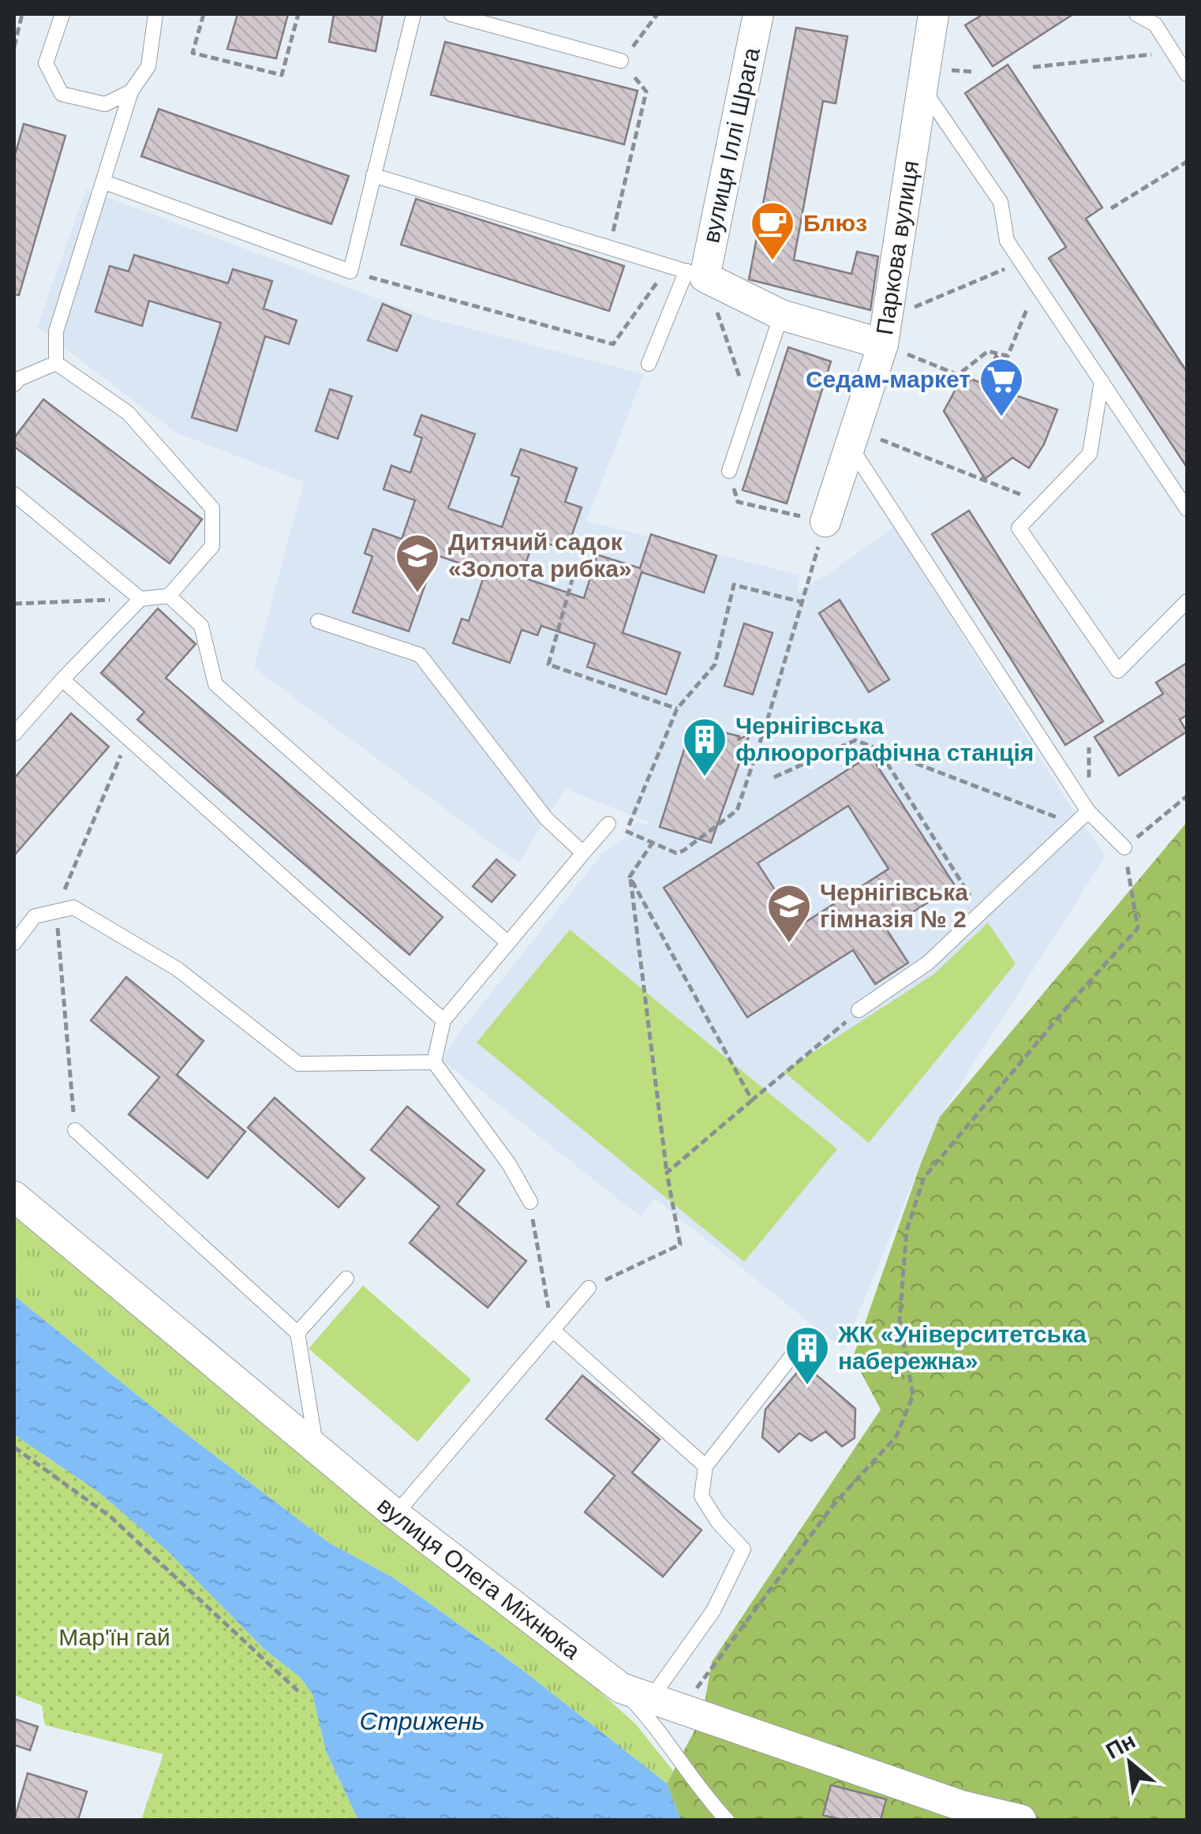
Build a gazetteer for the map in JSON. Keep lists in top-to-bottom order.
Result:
{
  "streets": {
    "street": ["вулиця Іллі Шрага", "Паркова вулиця", "вулиця Олега Міхнюка"]
  },
  "water": ["Стрижень"],
  "parks": ["Мар'їн гай"],
  "places": {
    "cafe": ["Блюз"],
    "supermarket": ["Седам-маркет"],
    "school or university": ["Дитячий садок «Золота рибка»", "Чернігівська гімназія № 2"],
    "building": ["Чернігівська флюорографічна станція", "ЖК «Університетська набережна»"]
  },
  "north": "top left"
}
